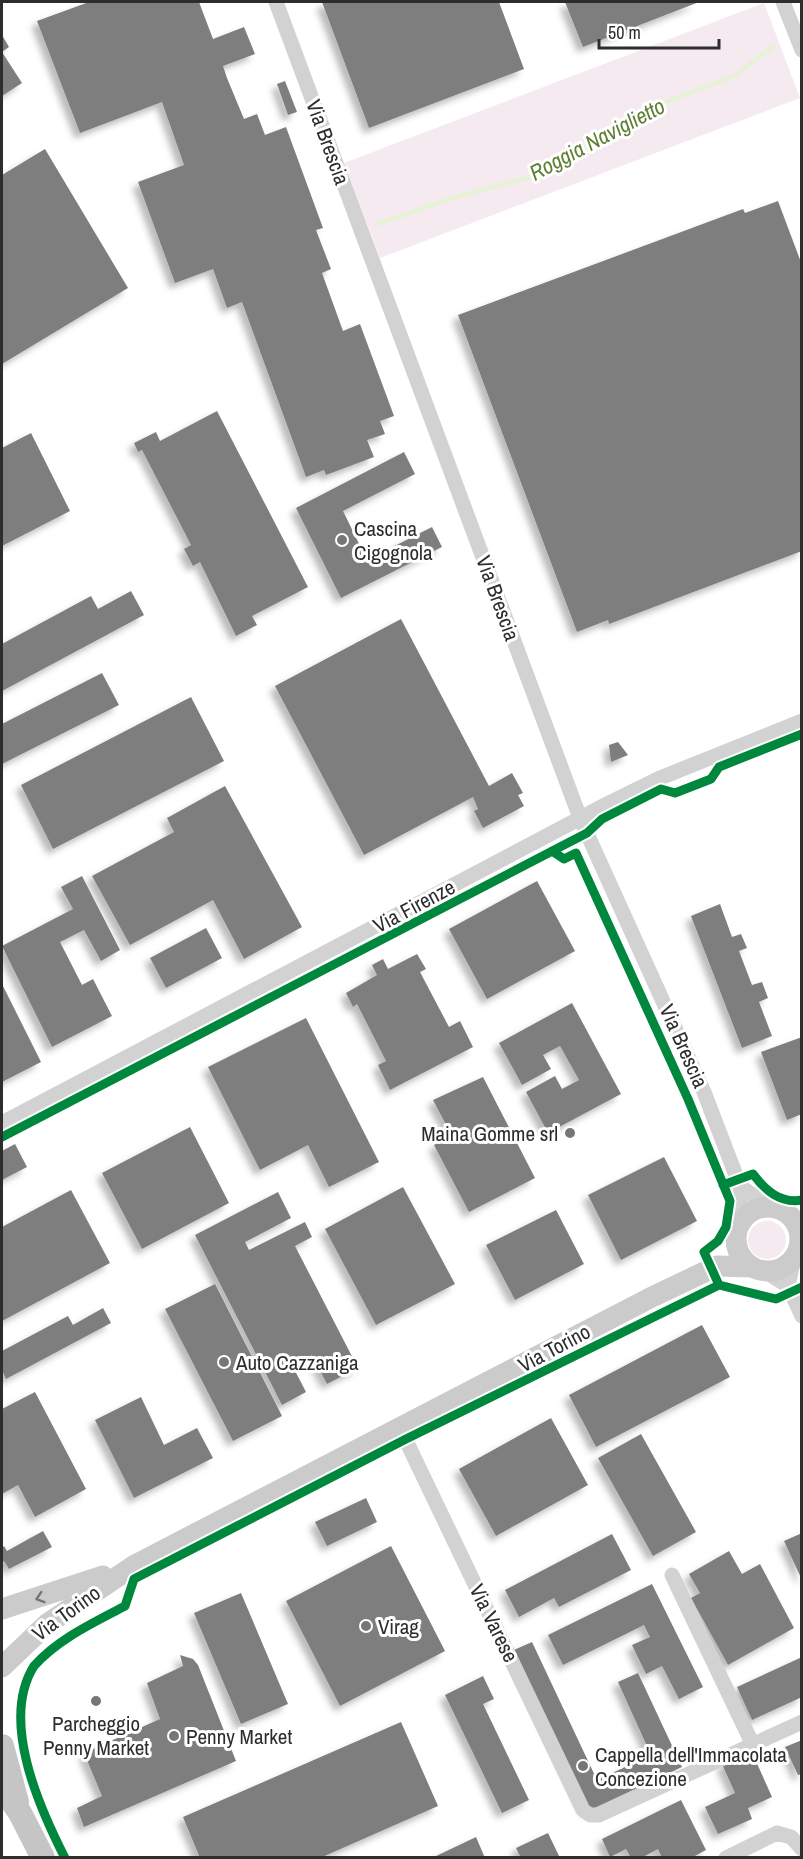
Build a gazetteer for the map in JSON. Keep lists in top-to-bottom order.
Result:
{
  "streets": {
    "street": [
      "Via Brescia",
      "Via Firenze",
      "Via Torino",
      "Via Varese"
    ]
  },
  "crossings": [
    ["Via Brescia", "Via Firenze"],
    ["Via Brescia", "Via Torino"],
    ["Via Torino", "Via Varese"]
  ],
  "water": ["Roggia Naviglietto"],
  "places": [
    "Cascina Cigognola",
    "Maina Gomme srl",
    "Auto Cazzaniga",
    "Virag",
    "Parcheggio Penny Market",
    "Penny Market",
    "Cappella dell'Immacolata Concezione"
  ],
  "scale_bar": "50 m"
}
